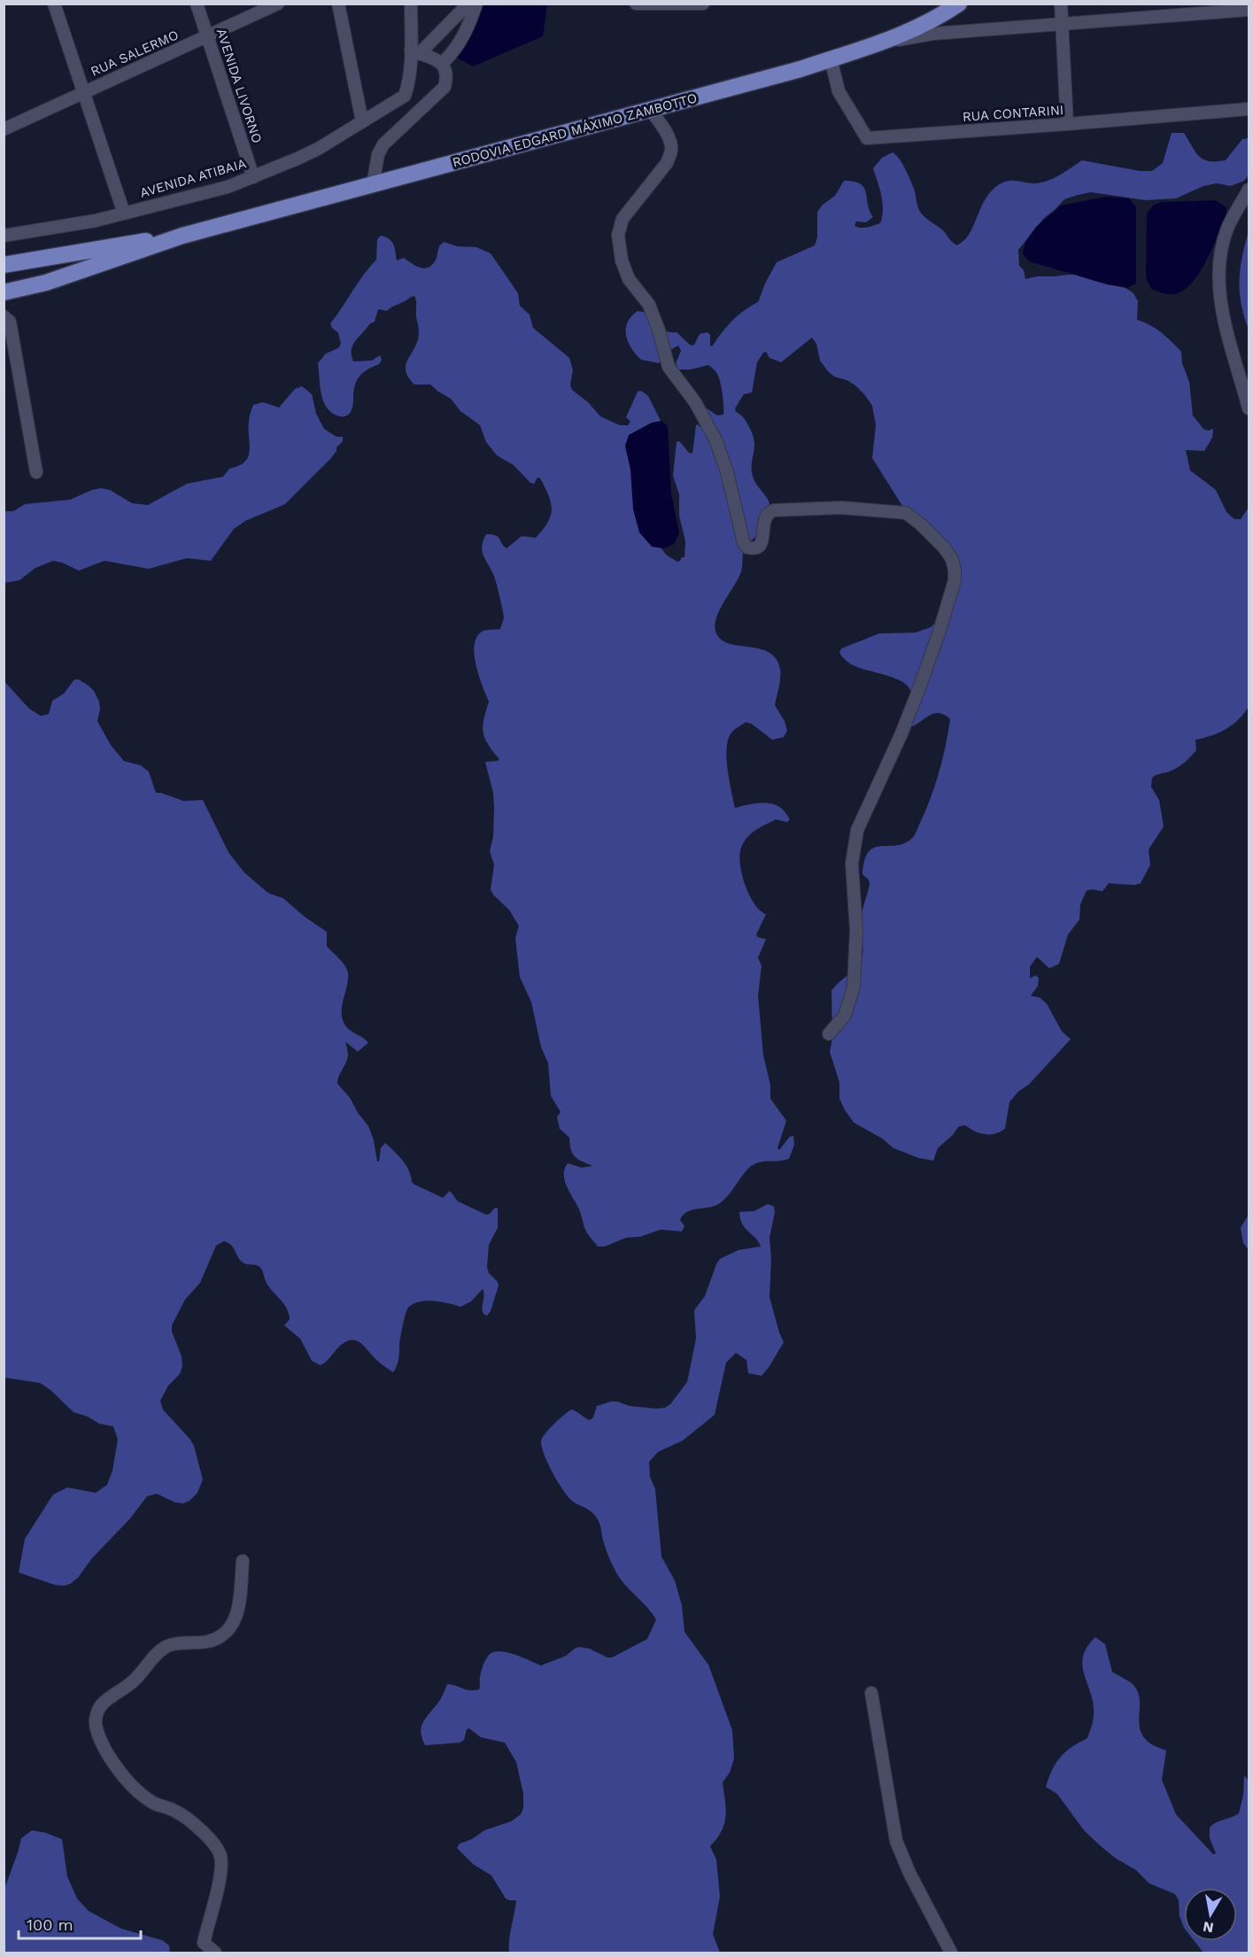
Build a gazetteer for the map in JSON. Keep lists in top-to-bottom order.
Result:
{
  "streets": {
    "main road": ["RODOVIA EDGARD MÁXIMO ZAMBOTTO"],
    "street": [
      "RUA SALERMO",
      "AVENIDA LIVORNO",
      "RUA CONTARINI",
      "AVENIDA ATIBAIA"
    ]
  },
  "crossings": [
    ["RUA SALERMO", "AVENIDA LIVORNO"],
    ["AVENIDA LIVORNO", "AVENIDA ATIBAIA"],
    ["RUA CONTARINI", "RODOVIA EDGARD MÁXIMO ZAMBOTTO"]
  ],
  "scale_bar": "100 m",
  "north": "bottom"
}
